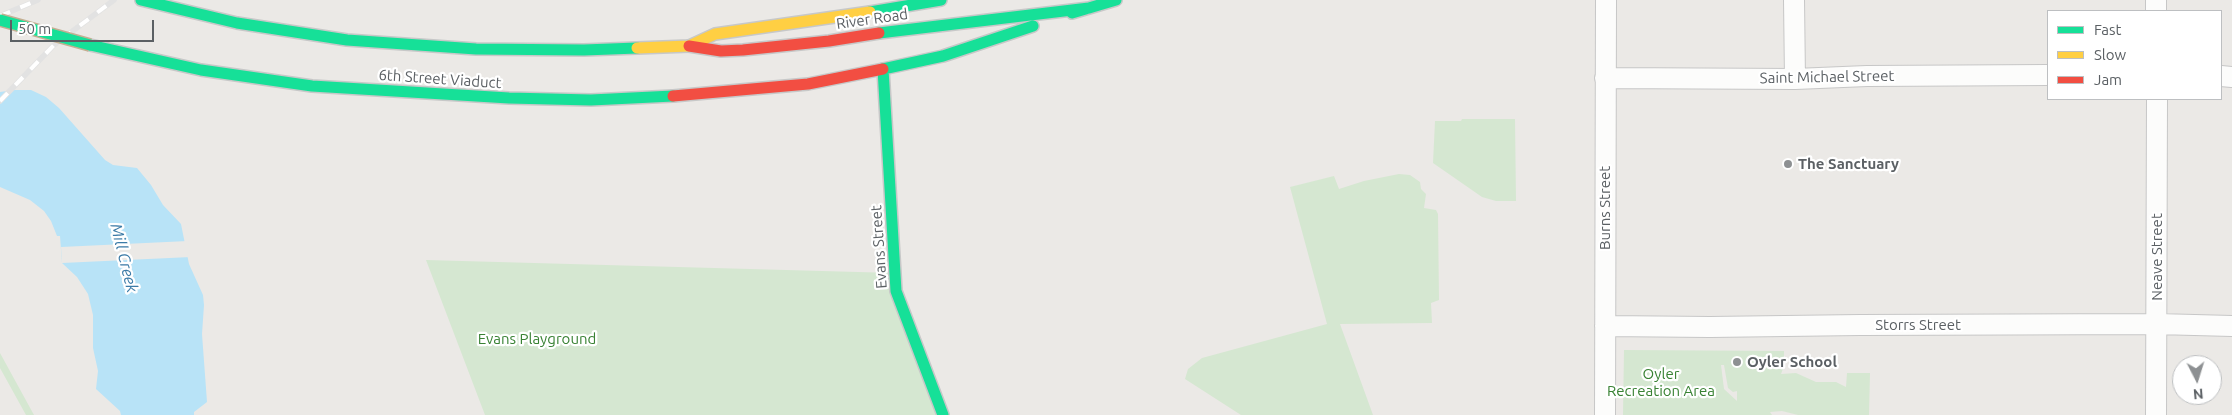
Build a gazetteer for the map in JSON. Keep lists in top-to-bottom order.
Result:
{
  "streets": {
    "main road": ["River Road", "6th Street Viaduct", "Evans Street"],
    "street": [
      "Saint Michael Street",
      "Burns Street",
      "Neave Street",
      "Storrs Street"
    ]
  },
  "crossings": [
    ["River Road", "6th Street Viaduct"],
    ["River Road", "Evans Street"],
    ["Saint Michael Street", "Burns Street"],
    ["6th Street Viaduct", "Evans Street"],
    ["Burns Street", "Storrs Street"],
    ["Neave Street", "Storrs Street"]
  ],
  "water": ["Mill Creek"],
  "parks": ["Evans Playground", "Oyler Recreation Area"],
  "places": ["The Sanctuary", "Oyler School"],
  "legend": ["Fast", "Slow", "Jam"],
  "scale_bar": "50 m",
  "north": "bottom"
}
